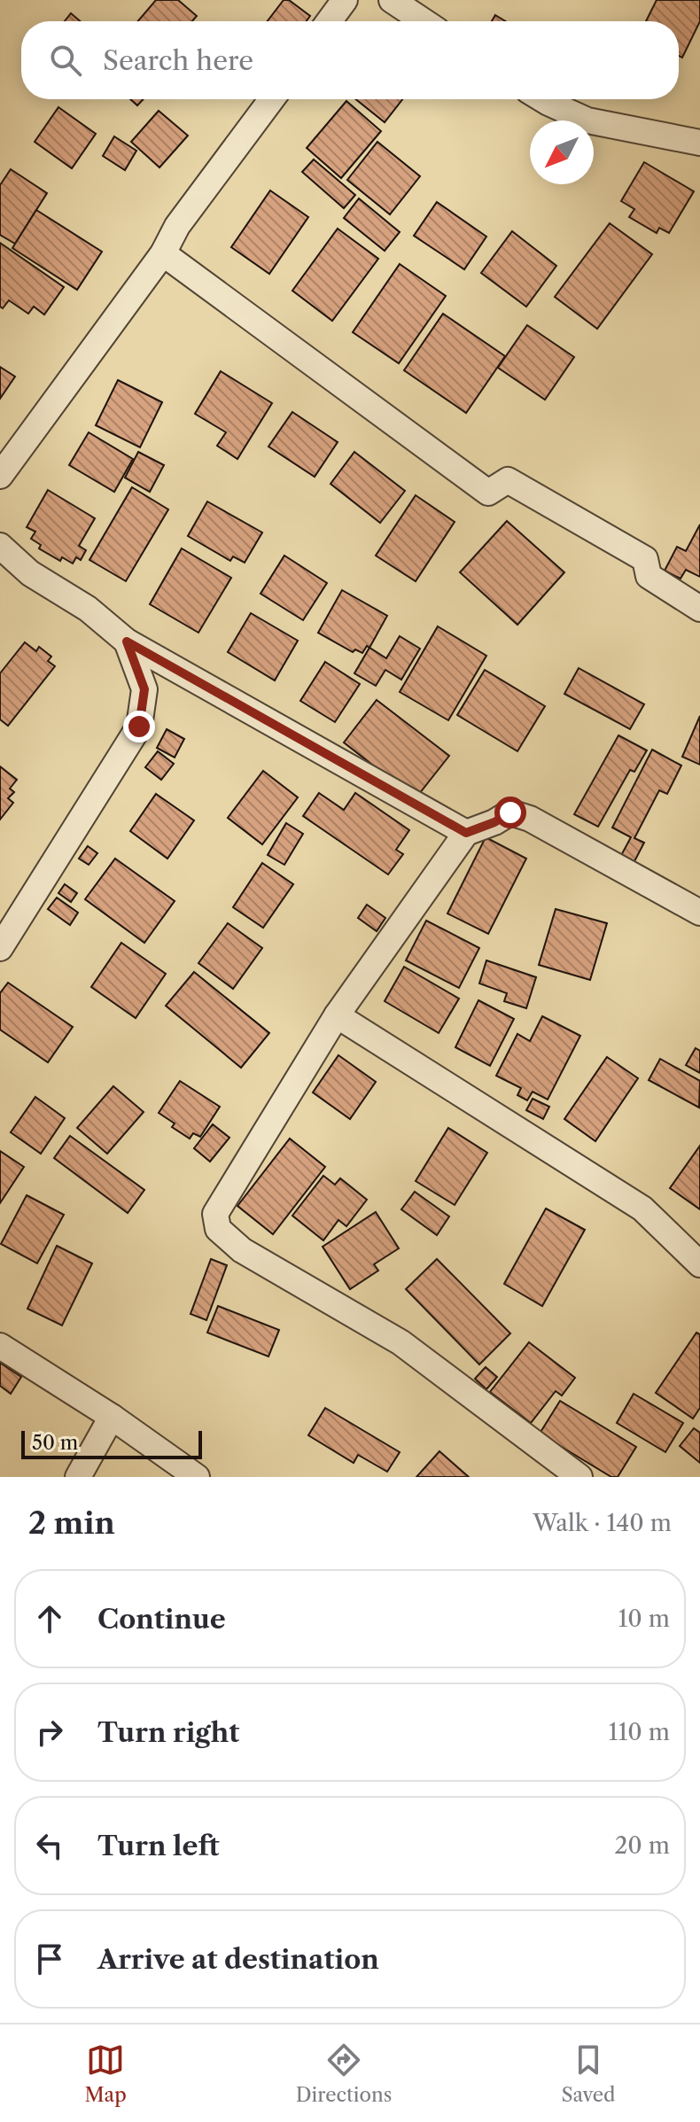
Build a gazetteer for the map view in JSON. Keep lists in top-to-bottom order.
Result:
{
  "scale_bar": "50 m",
  "north": "bottom left",
  "page": {
    "search": "Search here",
    "scale": "50 m",
    "heading": ["2 min", "Walk · 140 m"],
    "list": [
      ["Continue", "10 m"],
      ["Turn right", "110 m"],
      ["Turn left", "20 m"],
      "Arrive at destination"
    ],
    "nav": ["Map", "Directions", "Saved"]
  }
}
